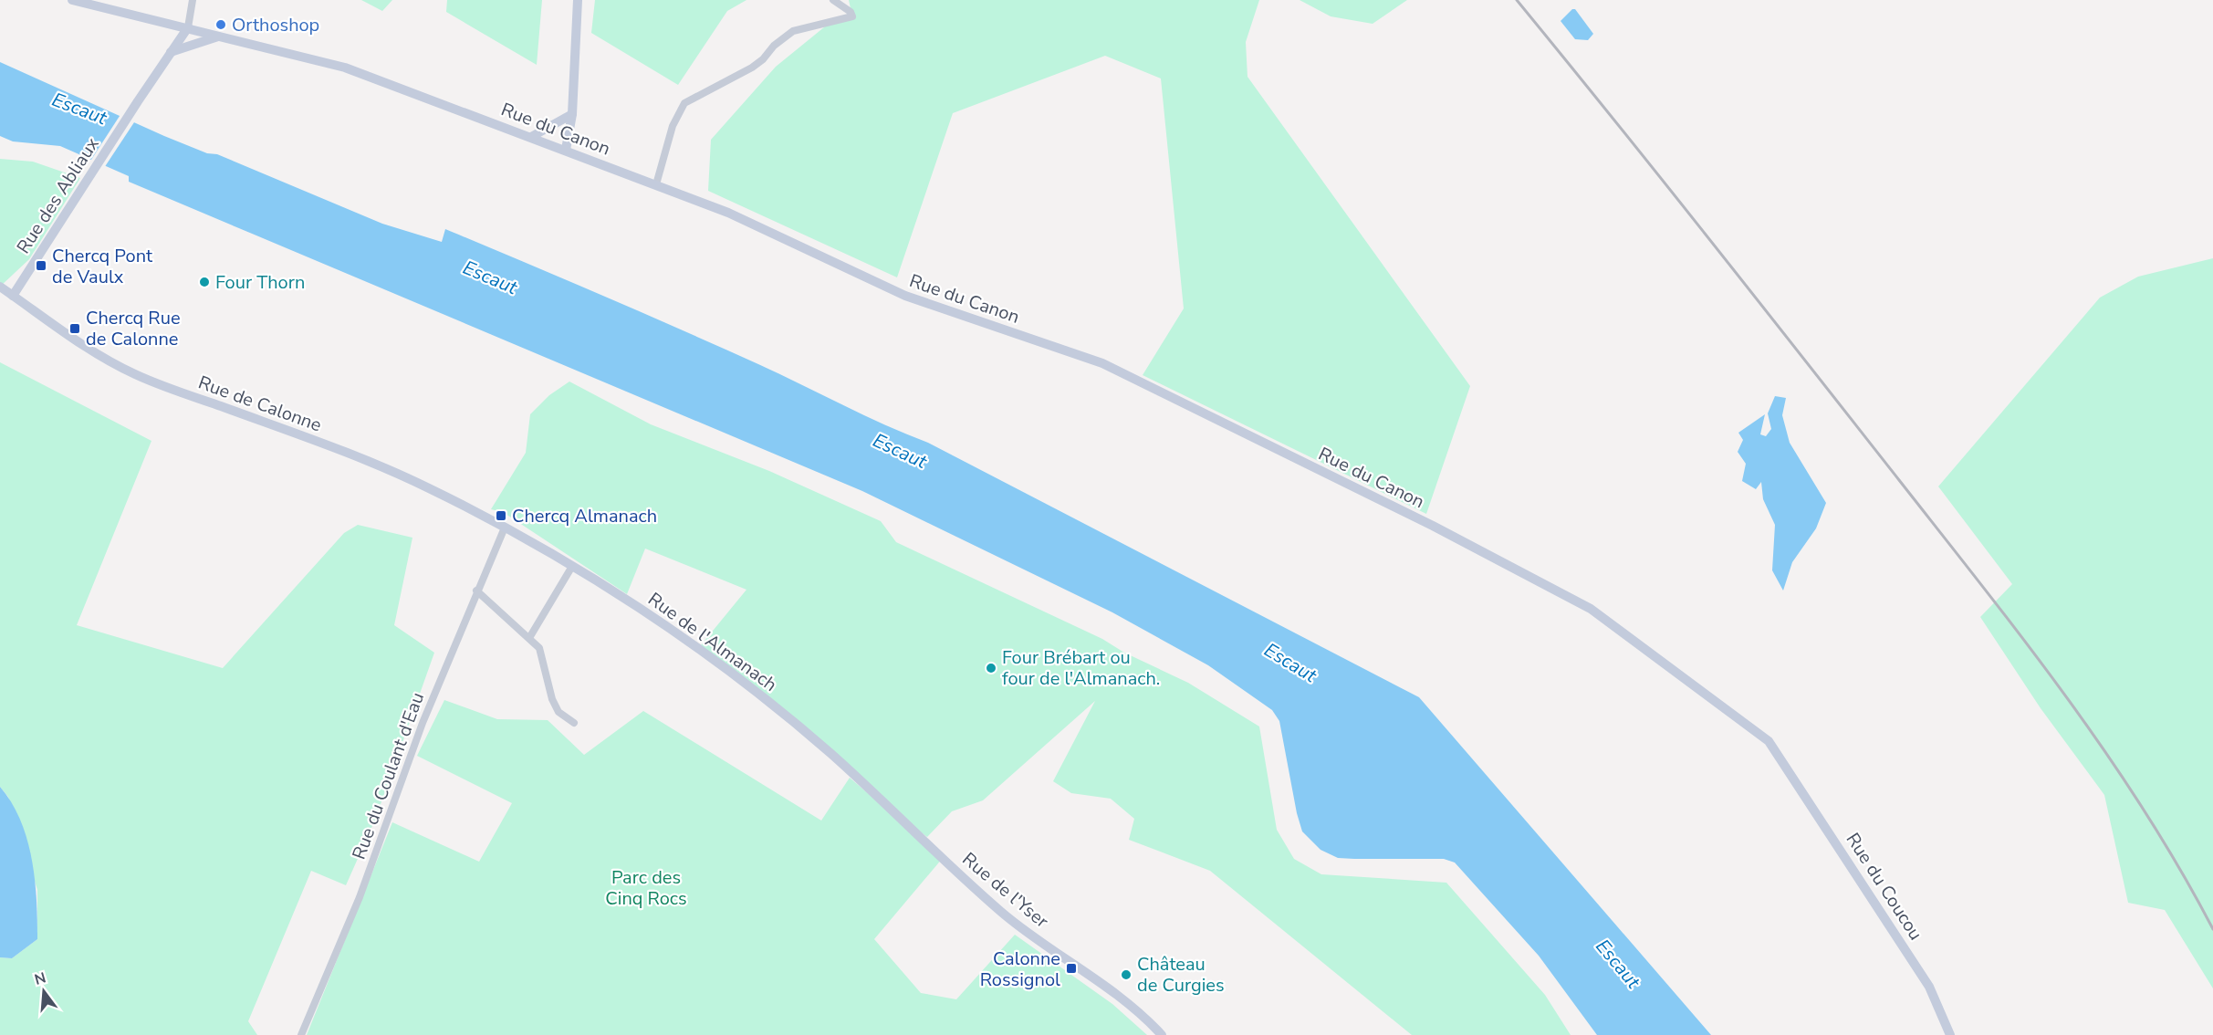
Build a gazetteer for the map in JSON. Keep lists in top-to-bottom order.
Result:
{
  "streets": {
    "main road": [
      "Rue du Canon",
      "Rue des Abliaux",
      "Rue de Calonne",
      "Rue de l'Almanach",
      "Rue du Coucou",
      "Rue de l'Yser"
    ],
    "street": ["Rue du Coulant d'Eau"]
  },
  "crossings": [
    ["Rue du Canon", "Rue des Abliaux"],
    ["Rue du Canon", "Rue du Coucou"],
    ["Rue des Abliaux", "Rue de Calonne"],
    ["Rue de Calonne", "Rue de l'Almanach"],
    ["Rue de Calonne", "Rue du Coulant d'Eau"],
    ["Rue de l'Almanach", "Rue du Coulant d'Eau"],
    ["Rue de l'Almanach", "Rue de l'Yser"]
  ],
  "water": ["Escaut"],
  "parks": ["Parc des Cinq Rocs"],
  "places": {
    "other": [
      "Orthoshop",
      "Four Thorn",
      "Four Brébart ou four de l'Almanach.",
      "Château de Curgies"
    ],
    "transit": [
      "Chercq Pont de Vaulx",
      "Chercq Rue de Calonne",
      "Chercq Almanach",
      "Calonne Rossignol"
    ]
  },
  "north": "top"
}
